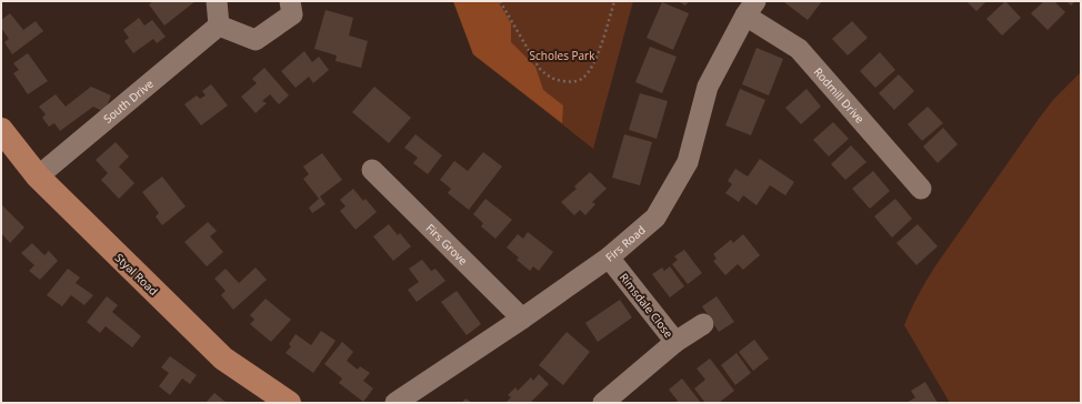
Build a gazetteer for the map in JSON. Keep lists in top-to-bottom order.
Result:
{
  "streets": {
    "main road": ["Styal Road"],
    "street": [
      "Rodmill Drive",
      "South Drive",
      "Firs Road",
      "Firs Grove",
      "Rimsdale Close"
    ]
  },
  "crossings": [
    ["Rodmill Drive", "Firs Road"],
    ["South Drive", "Styal Road"],
    ["Firs Road", "Firs Grove"],
    ["Firs Road", "Rimsdale Close"]
  ],
  "parks": ["Scholes Park"]
}
